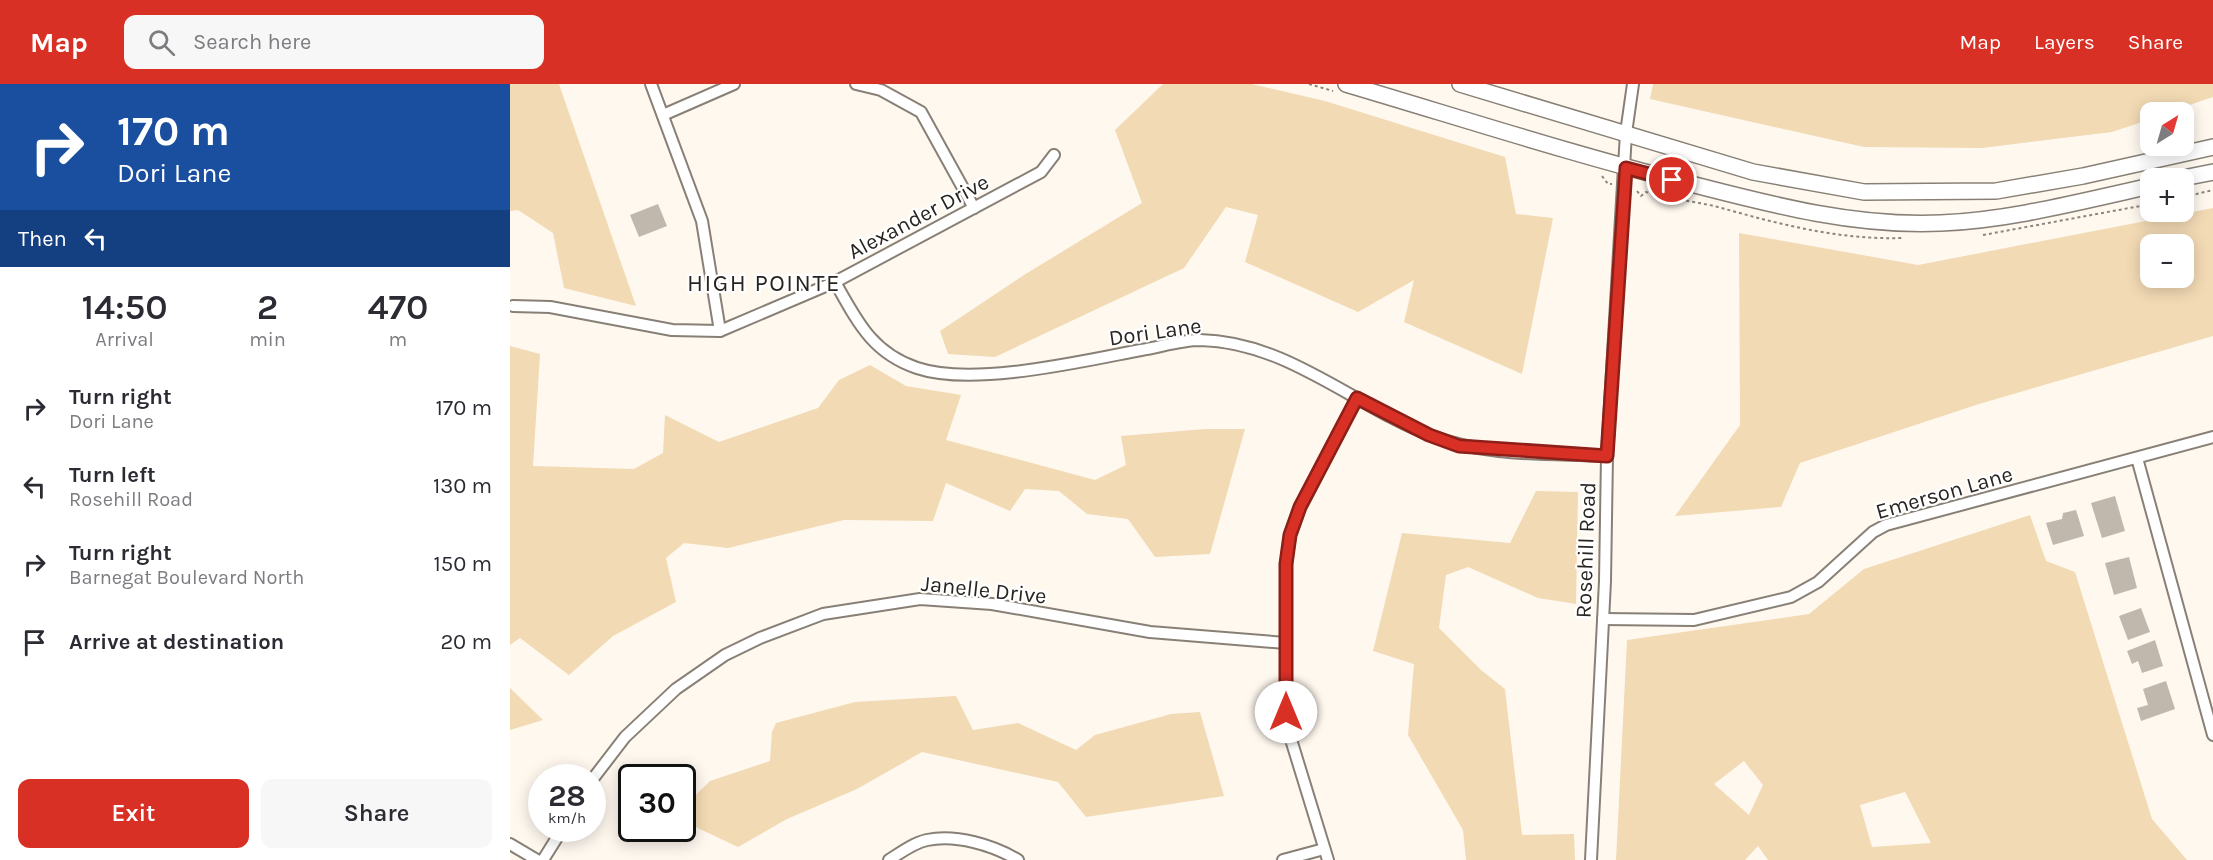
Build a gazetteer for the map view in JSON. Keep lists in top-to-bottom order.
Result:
{
  "streets": {
    "street": [
      "Alexander Drive",
      "Dori Lane",
      "Emerson Lane",
      "Rosehill Road",
      "Janelle Drive"
    ]
  },
  "crossings": [
    ["Alexander Drive", "Dori Lane"],
    ["Dori Lane", "Rosehill Road"],
    ["Emerson Lane", "Rosehill Road"]
  ],
  "districts": ["HIGH POINTE"],
  "north": "top right",
  "page": {
    "header": "Map",
    "search": "Search here",
    "nav": ["Map", "Layers", "Share"],
    "turn": ["170 m", "Dori Lane"],
    "map_buttons": ["+", "−"],
    "then": "Then",
    "eta": [
      "14:50",
      "Arrival",
      "2",
      "min",
      "470",
      "m"
    ],
    "list": [
      {
        "name": "Turn right",
        "note": "Dori Lane",
        "value": "170 m"
      },
      {
        "name": "Turn left",
        "note": "Rosehill Road",
        "value": "130 m"
      },
      {
        "name": "Turn right",
        "note": "Barnegat Boulevard North",
        "value": "150 m"
      },
      {
        "name": "Arrive at destination",
        "value": "20 m"
      }
    ],
    "speed": "28 km/h",
    "limit": "30",
    "buttons": ["Exit", "Share"]
  }
}
